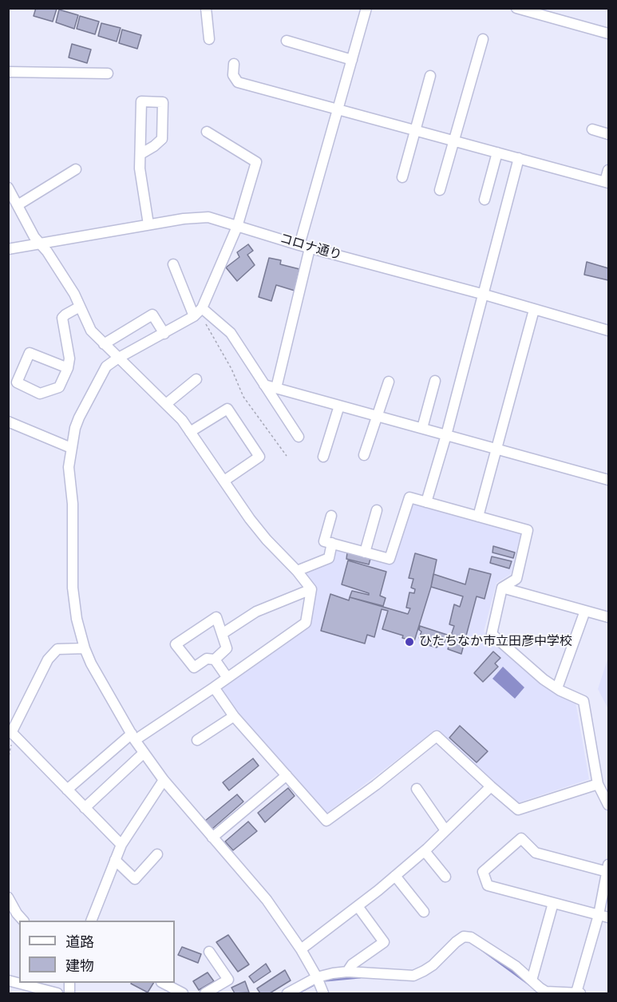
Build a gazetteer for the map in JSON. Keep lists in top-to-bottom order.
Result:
{
  "streets": {
    "street": ["コロナ通り"]
  },
  "places": ["ひたちなか市立田彦中学校"],
  "legend": ["道路", "建物"]
}
